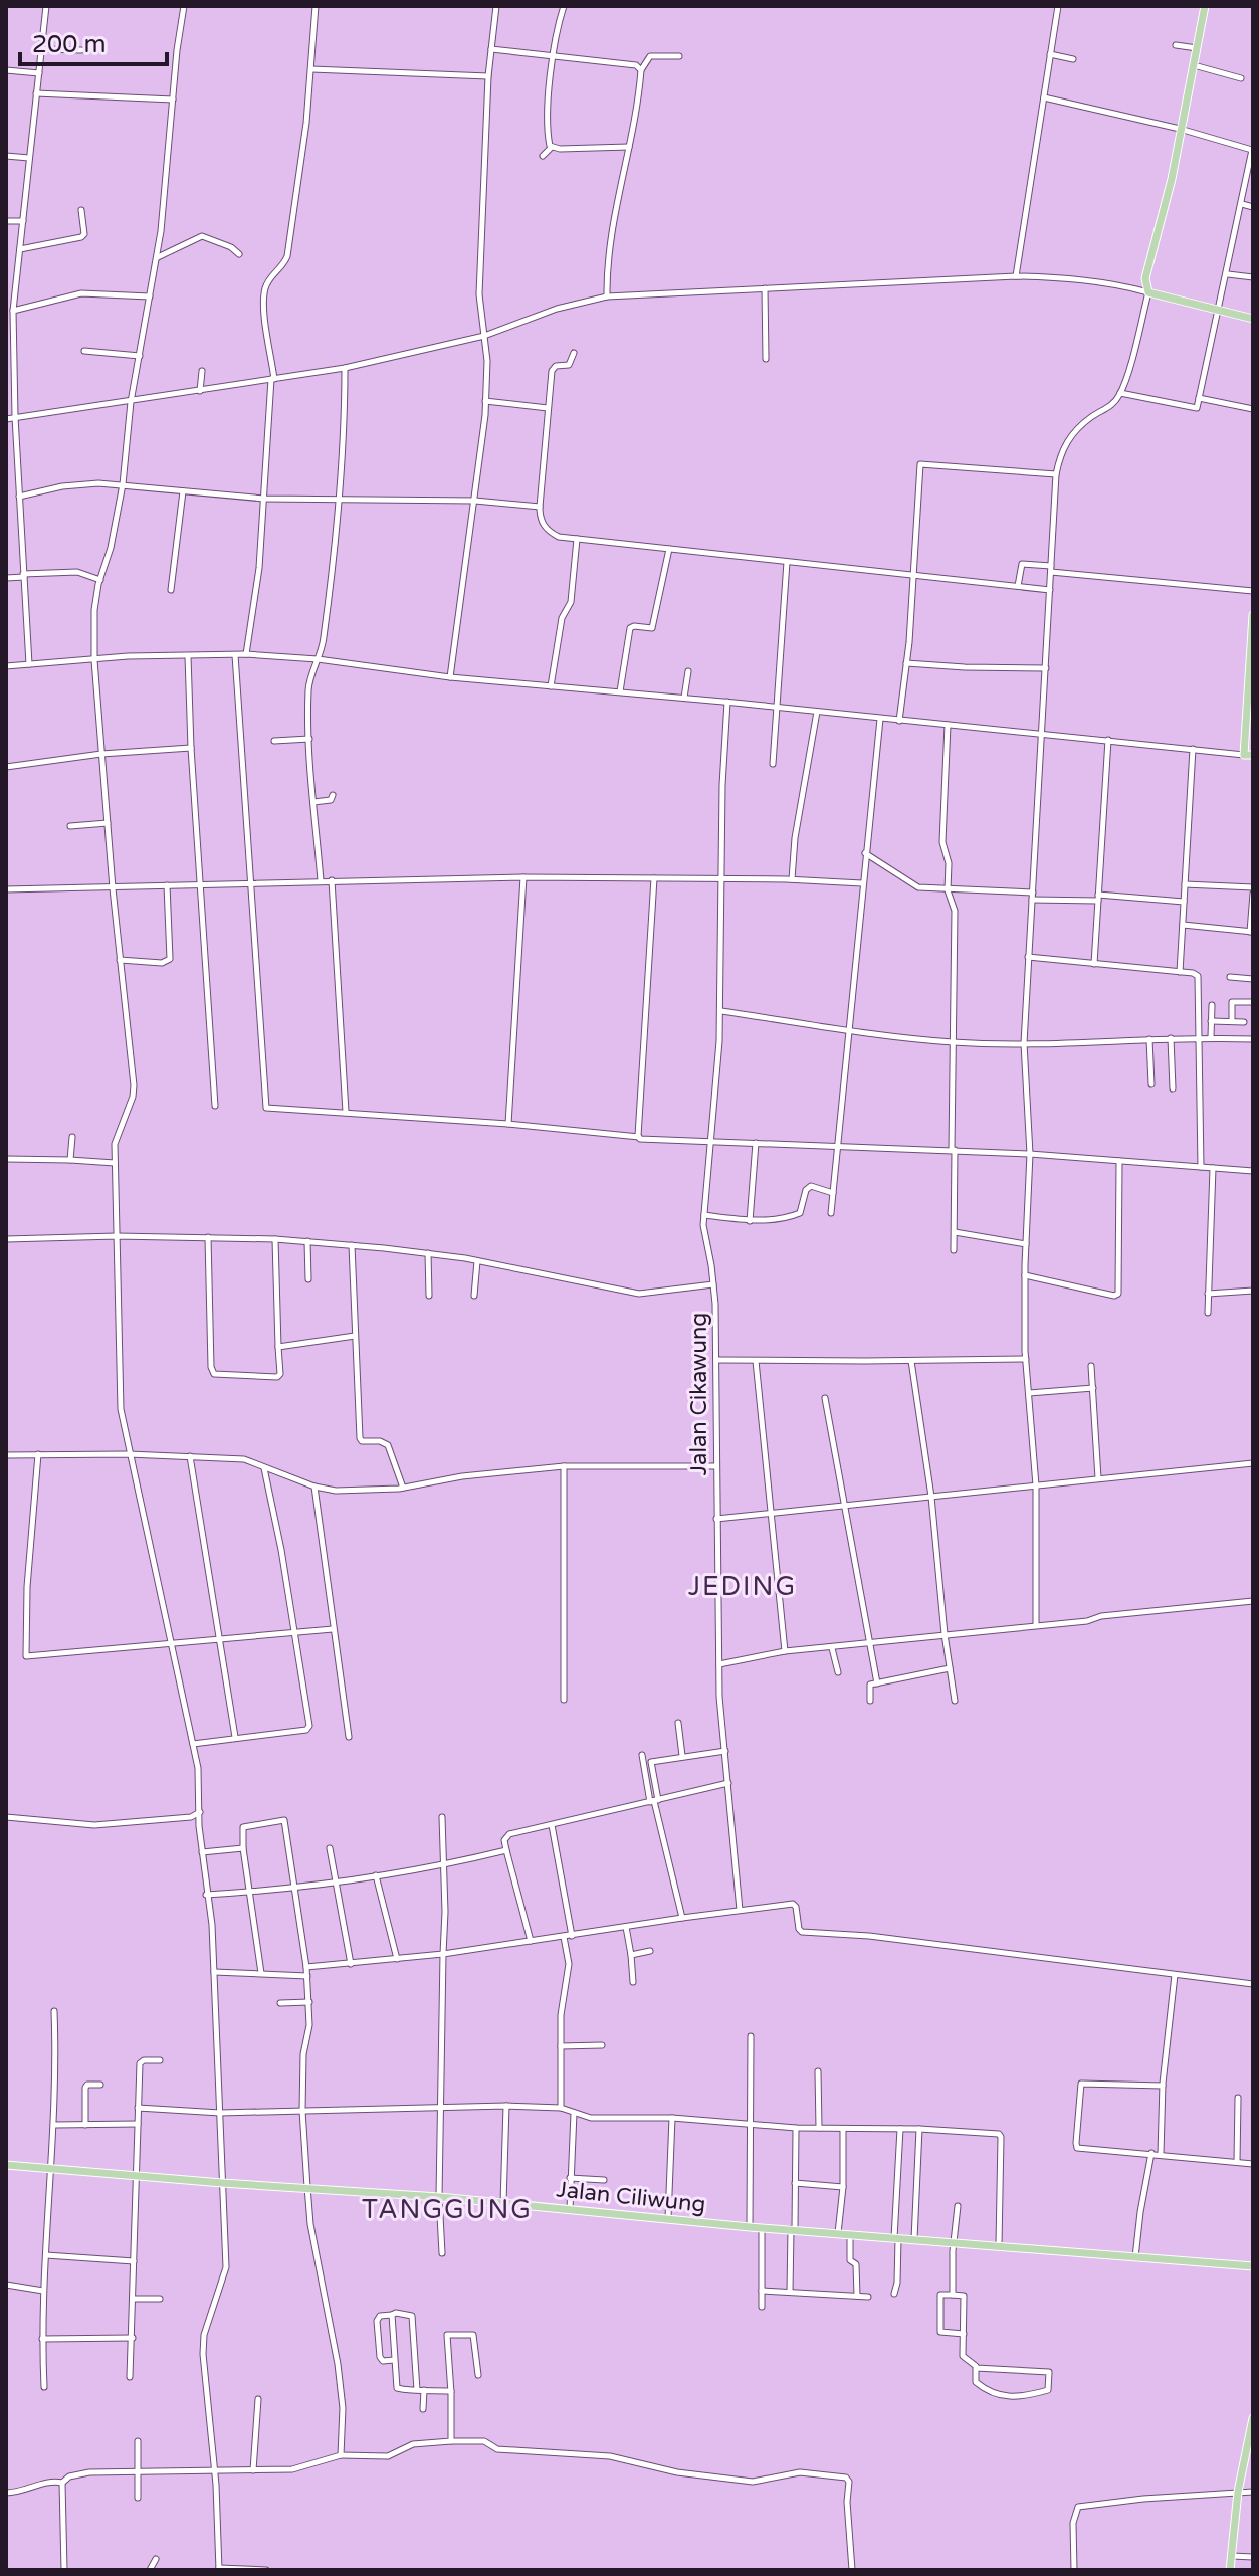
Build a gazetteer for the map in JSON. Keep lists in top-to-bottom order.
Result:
{
  "streets": {
    "main road": ["Jalan Ciliwung"],
    "street": ["Jalan Cikawung"]
  },
  "districts": ["JEDING", "TANGGUNG"],
  "scale_bar": "200 m"
}
